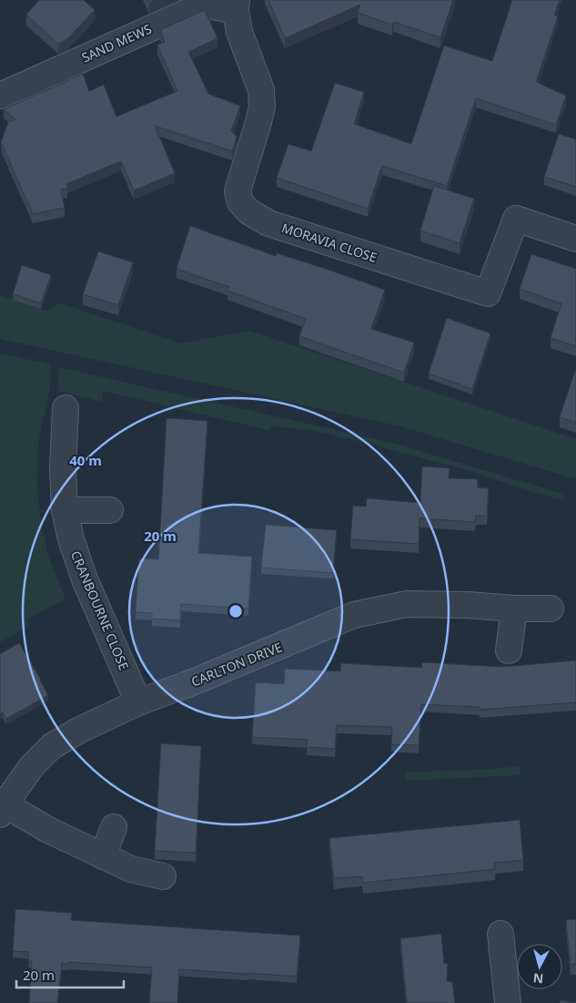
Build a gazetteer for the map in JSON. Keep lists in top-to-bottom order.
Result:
{
  "streets": {
    "street": [
      "SAND MEWS",
      "MORAVIA CLOSE",
      "CRANBOURNE CLOSE",
      "CARLTON DRIVE"
    ]
  },
  "crossings": [
    ["SAND MEWS", "MORAVIA CLOSE"],
    ["CRANBOURNE CLOSE", "CARLTON DRIVE"]
  ],
  "scale_bar": "20 m",
  "north": "bottom",
  "rings": ["40 m", "20 m"]
}
